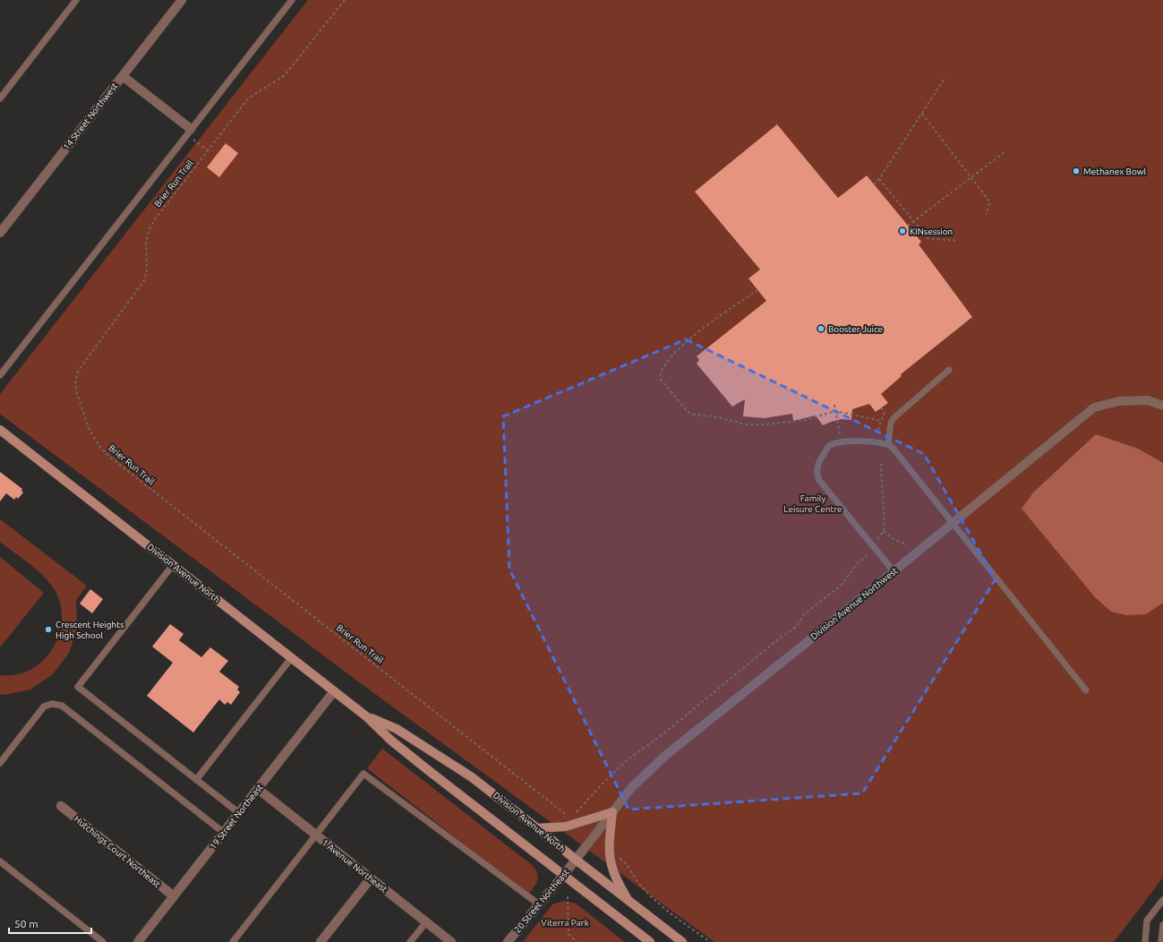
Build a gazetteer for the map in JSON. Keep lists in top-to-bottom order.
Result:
{
  "streets": {
    "main road": ["Division Avenue North"],
    "street": [
      "14 Street Northwest",
      "Division Avenue Northwest",
      "19 Street Northeast",
      "Hutchings Court Northeast",
      "1 Avenue Northeast",
      "20 Street Northeast"
    ],
    "path": ["Brier Run Trail"]
  },
  "crossings": [
    ["Division Avenue North", "Division Avenue Northwest"],
    ["Division Avenue North", "19 Street Northeast"],
    ["Division Avenue North", "20 Street Northeast"],
    ["Division Avenue Northwest", "20 Street Northeast"],
    ["19 Street Northeast", "Hutchings Court Northeast"],
    ["19 Street Northeast", "1 Avenue Northeast"]
  ],
  "parks": ["Family Leisure Centre", "Viterra Park"],
  "places": [
    "Methanex Bowl",
    "KINsession",
    "Booster Juice",
    "Crescent Heights High School"
  ],
  "scale_bar": "50 m"
}
